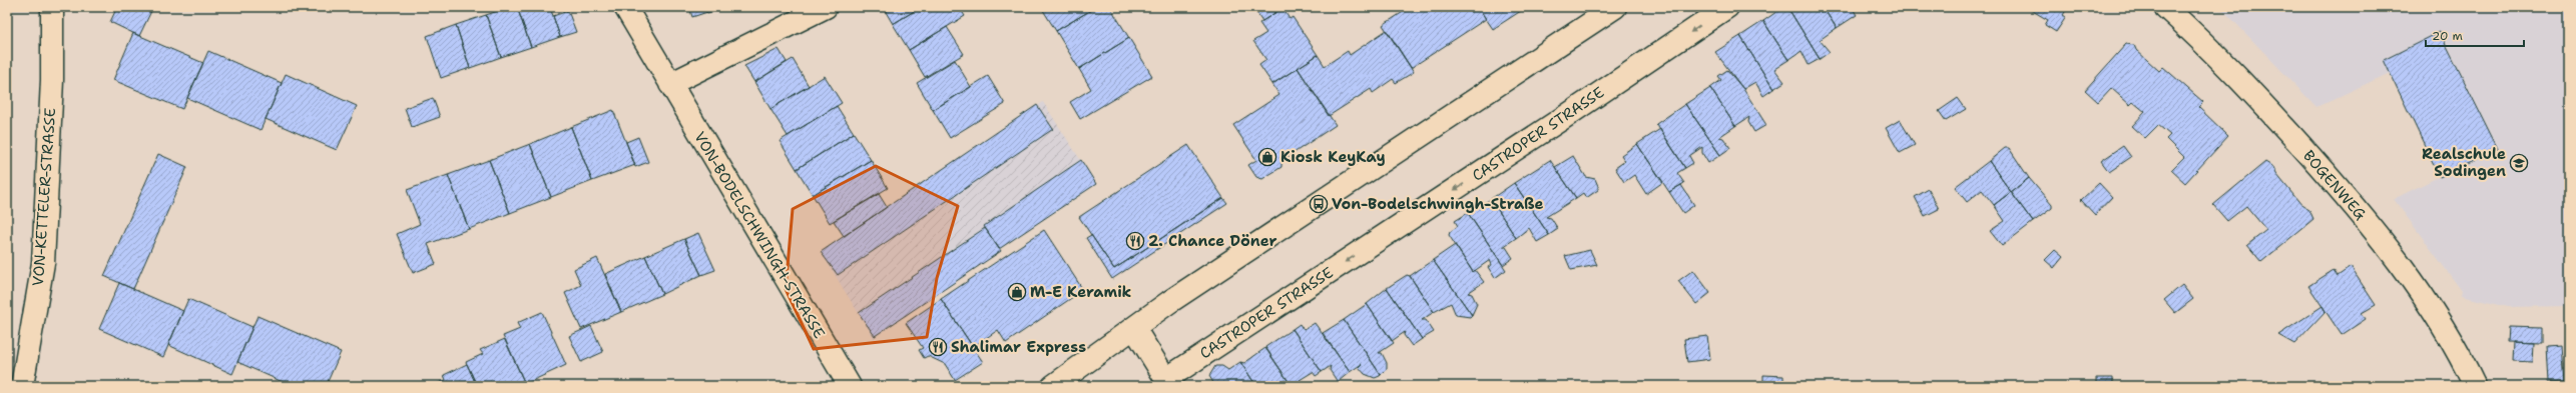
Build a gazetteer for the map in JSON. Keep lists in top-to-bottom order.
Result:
{
  "streets": {
    "street": [
      "CASTROPER STRASSE",
      "BOGENWEG",
      "VON-KETTELER-STRASSE",
      "VON-BODELSCHWINGH-STRASSE"
    ]
  },
  "places": {
    "shop": ["Kiosk KeyKay", "M-E Keramik"],
    "school or university": ["Realschule Sodingen"],
    "bus stop": ["Von-Bodelschwingh-Straße"],
    "restaurant": ["2. Chance Döner", "Shalimar Express"]
  },
  "scale_bar": "20 m"
}
